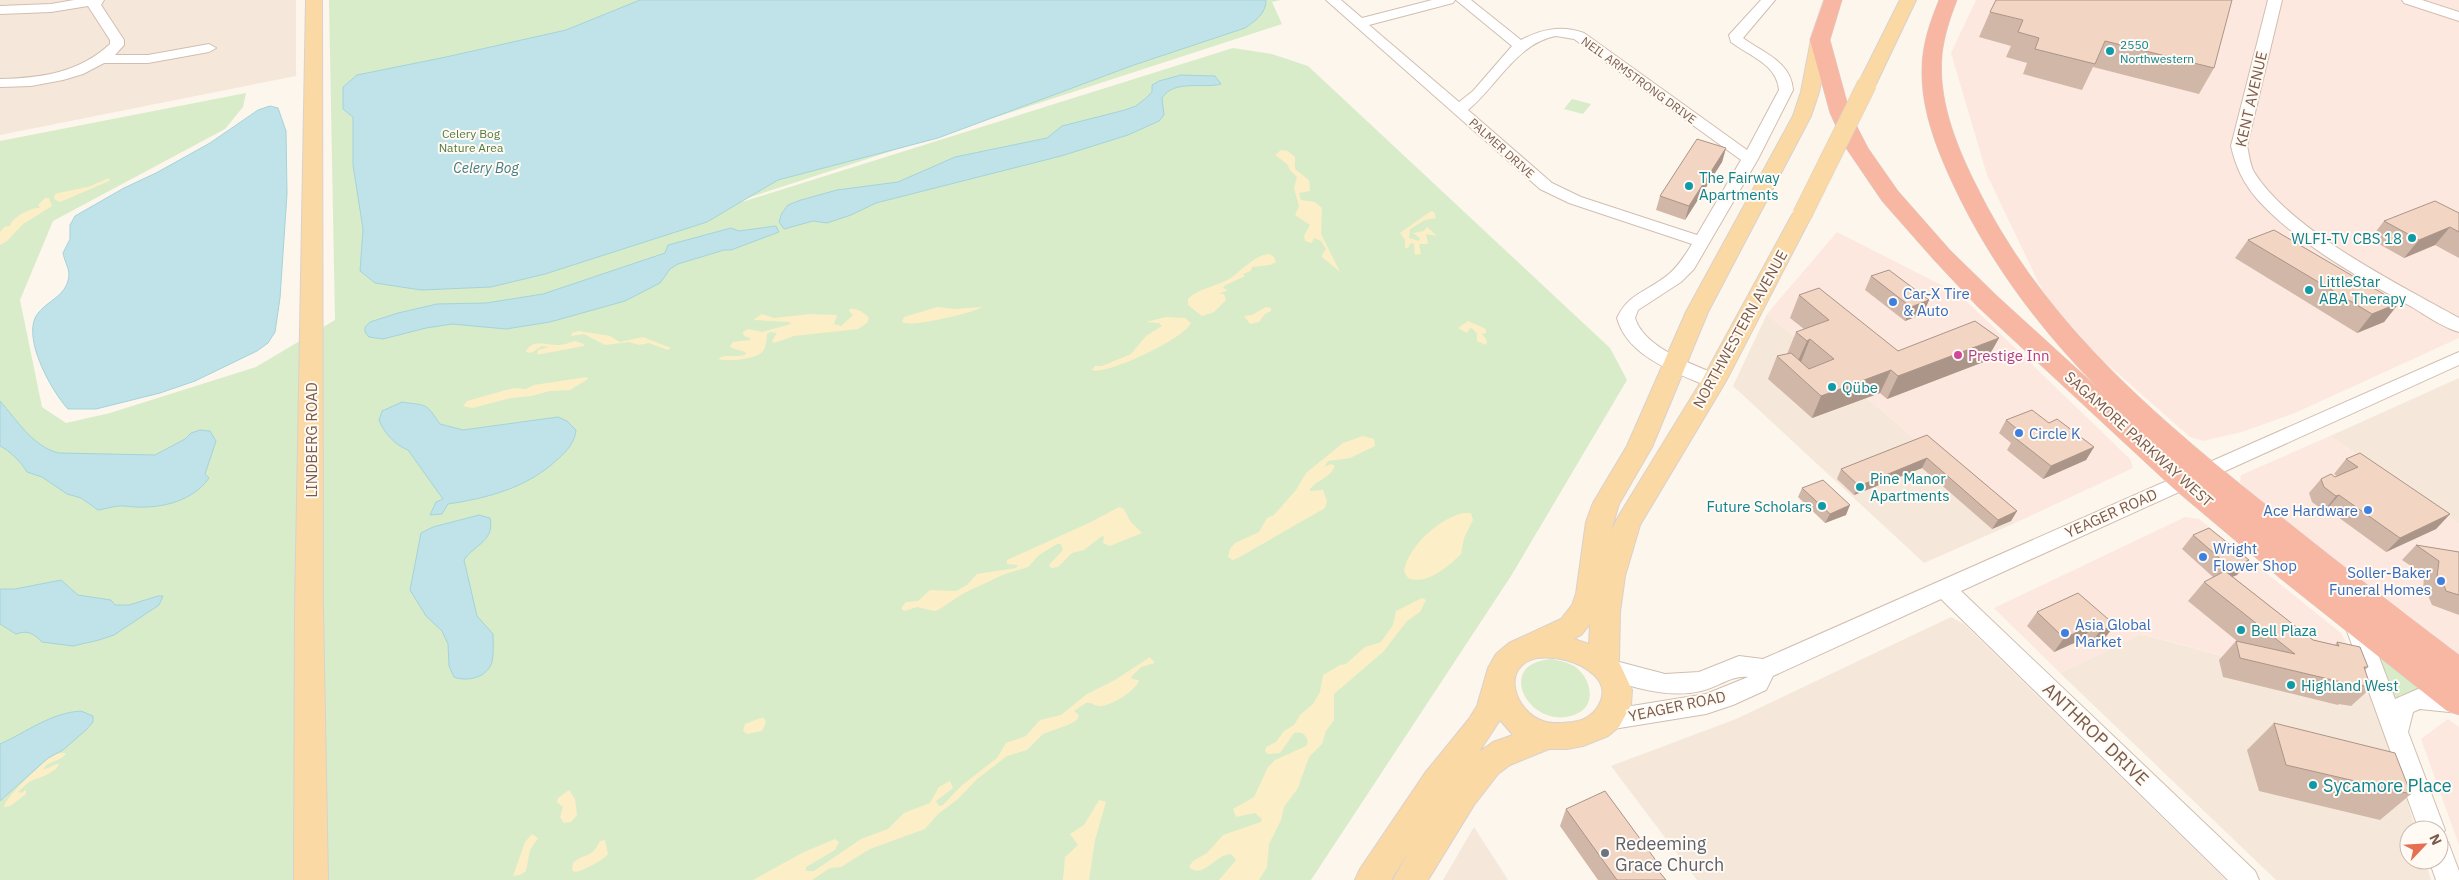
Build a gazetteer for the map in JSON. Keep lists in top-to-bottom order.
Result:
{
  "streets": {
    "highway": ["SAGAMORE PARKWAY WEST"],
    "main road": ["NORTHWESTERN AVENUE", "LINDBERG ROAD"],
    "street": [
      "NEIL ARMSTRONG DRIVE",
      "KENT AVENUE",
      "PALMER DRIVE",
      "YEAGER ROAD",
      "ANTHROP DRIVE"
    ]
  },
  "crossings": [
    ["NORTHWESTERN AVENUE", "YEAGER ROAD"],
    ["SAGAMORE PARKWAY WEST", "YEAGER ROAD"],
    ["YEAGER ROAD", "ANTHROP DRIVE"]
  ],
  "water": ["Celery Bog"],
  "parks": ["Celery Bog Nature Area"],
  "places": [
    "2550 Northwestern",
    "The Fairway Apartments",
    "WLFI-TV CBS 18",
    "LittleStar ABA Therapy",
    "Car-X Tire & Auto",
    "Prestige Inn",
    "Qübe",
    "Circle K",
    "Pine Manor Apartments",
    "Future Scholars",
    "Ace Hardware",
    "Wright Flower Shop",
    "Soller-Baker Funeral Homes",
    "Bell Plaza",
    "Asia Global Market",
    "Highland West",
    "Sycamore Place",
    "Redeeming Grace Church"
  ],
  "north": "top right"
}
